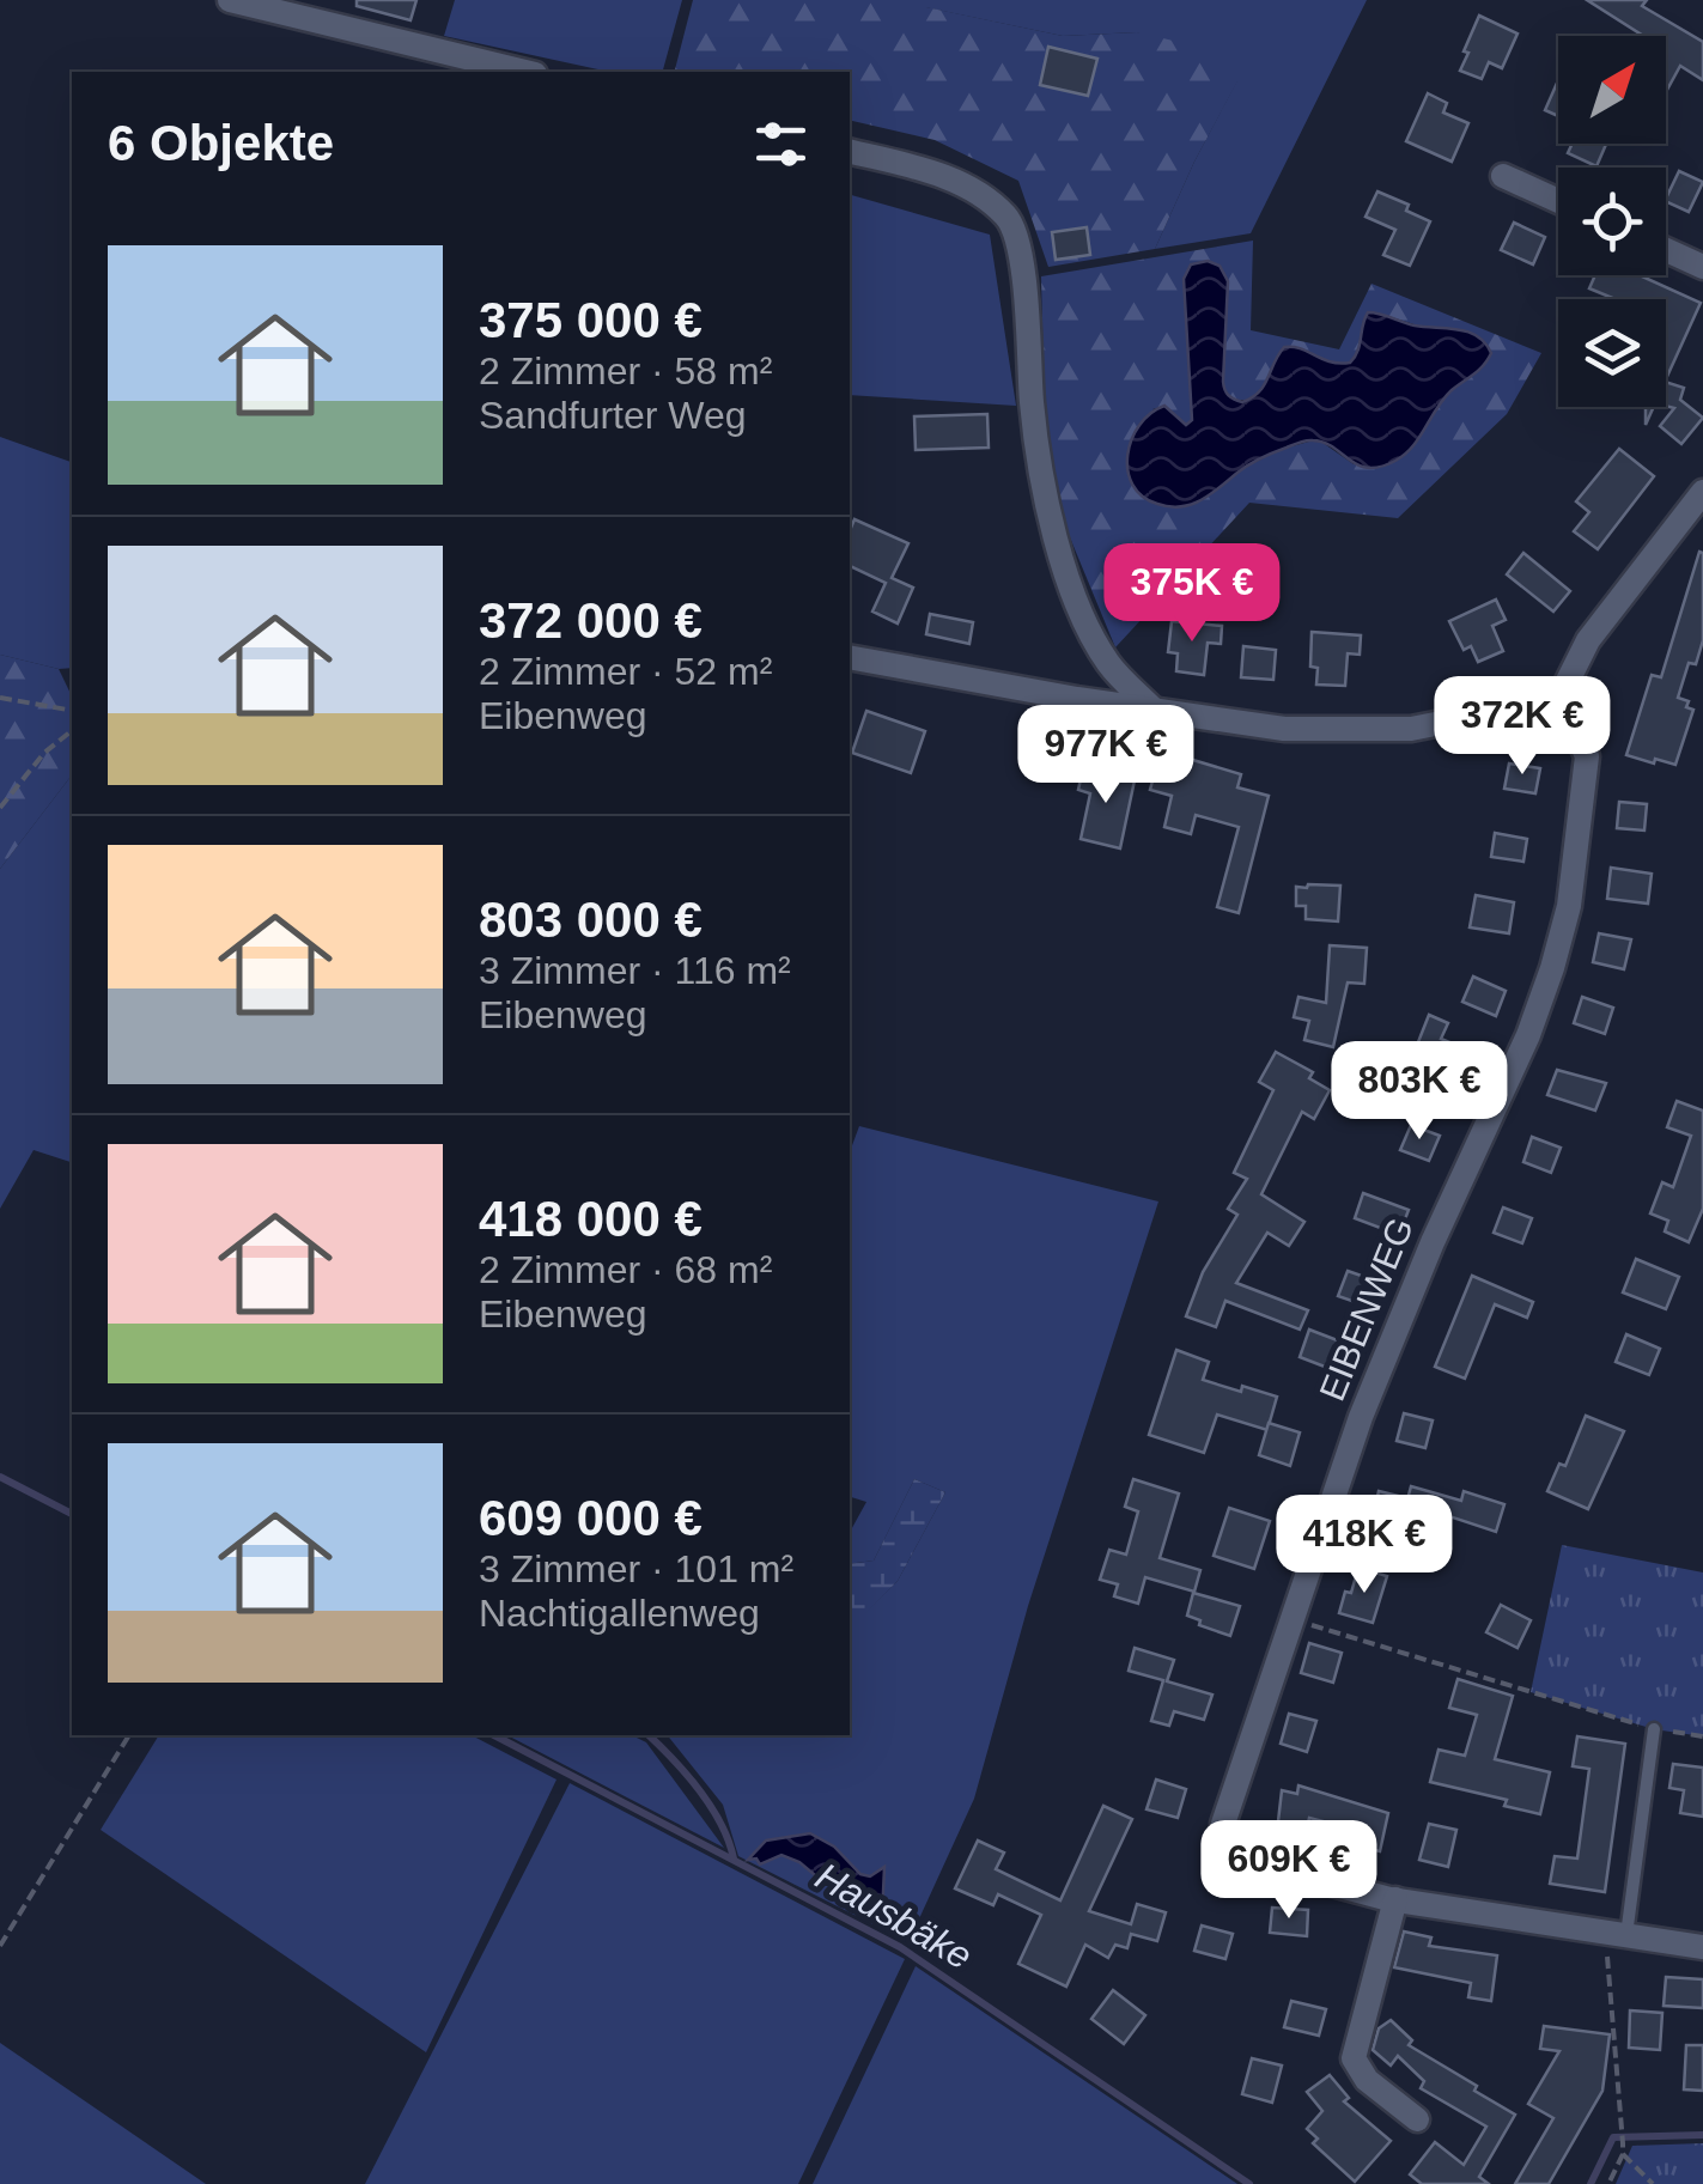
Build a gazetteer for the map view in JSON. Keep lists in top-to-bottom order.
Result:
{
  "streets": {
    "street": ["EIBENWEG"]
  },
  "water": ["Hausbäke"],
  "north": "top right",
  "page": {
    "heading": "6 Objekte",
    "list": [
      {
        "name": "375 000 €",
        "note": "2 Zimmer · 58 m² · Sandfurter Weg"
      },
      {
        "name": "372 000 €",
        "note": "2 Zimmer · 52 m² · Eibenweg"
      },
      {
        "name": "803 000 €",
        "note": "3 Zimmer · 116 m² · Eibenweg"
      },
      {
        "name": "418 000 €",
        "note": "2 Zimmer · 68 m² · Eibenweg"
      },
      {
        "name": "609 000 €",
        "note": "3 Zimmer · 101 m² · Nachtigallenweg"
      }
    ],
    "price": [
      "375K €",
      "372K €",
      "977K €",
      "803K €",
      "418K €",
      "609K €"
    ]
  }
}
